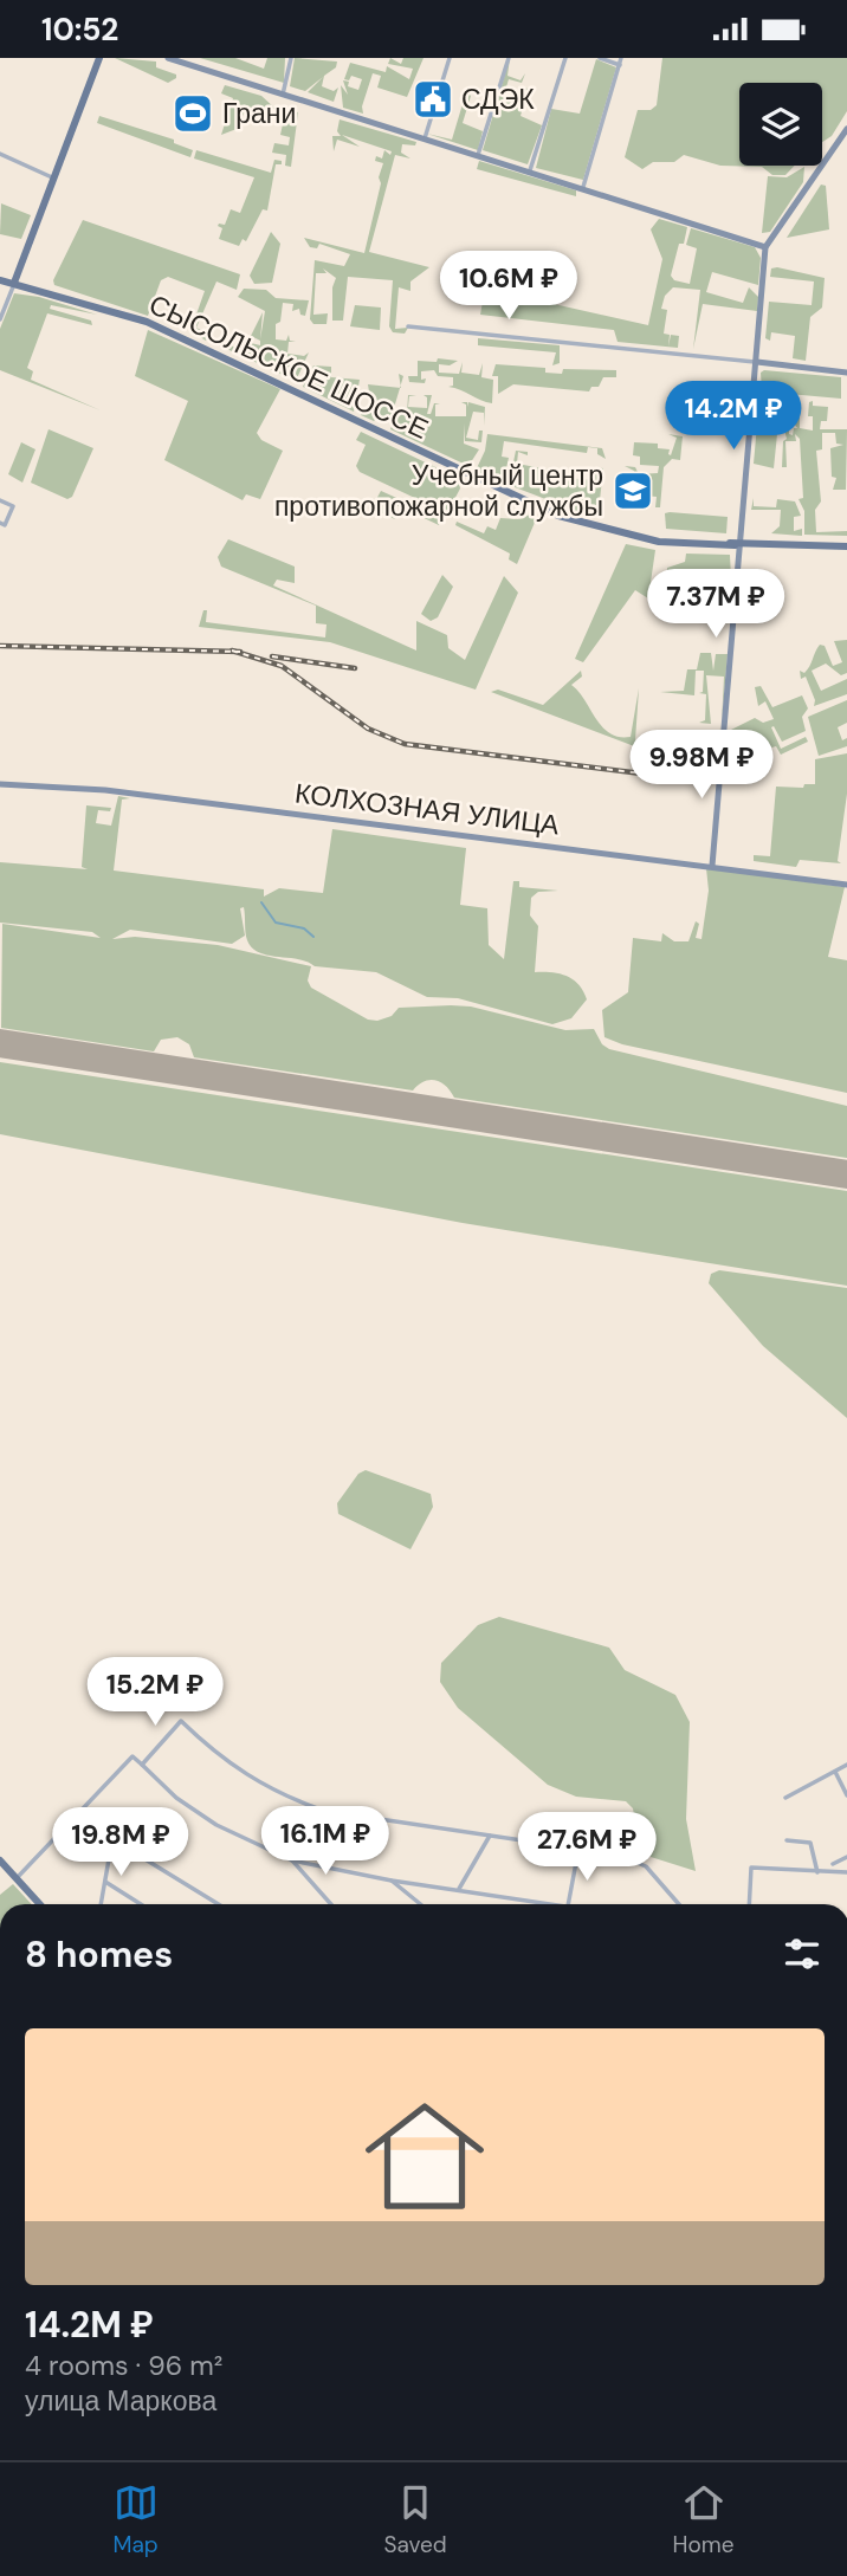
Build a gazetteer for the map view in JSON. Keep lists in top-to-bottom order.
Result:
{
  "streets": {
    "main road": ["СЫСОЛЬСКОЕ ШОССЕ"],
    "street": ["КОЛХОЗНАЯ УЛИЦА"]
  },
  "places": {
    "public building": ["СДЭК"],
    "sports": ["Грани"],
    "school or university": ["Учебный центр противопожарной службы"]
  },
  "page": {
    "status": "10:52",
    "price": [
      "10.6M ₽",
      "14.2M ₽",
      "7.37M ₽",
      "9.98M ₽",
      "15.2M ₽",
      "16.1M ₽",
      "19.8M ₽",
      "27.6M ₽"
    ],
    "heading": "8 homes",
    "list": [
      {
        "name": "14.2M ₽",
        "note": "4 rooms · 96 m² · улица Маркова"
      }
    ],
    "tabs": ["Map", "Saved", "Home"]
  }
}
